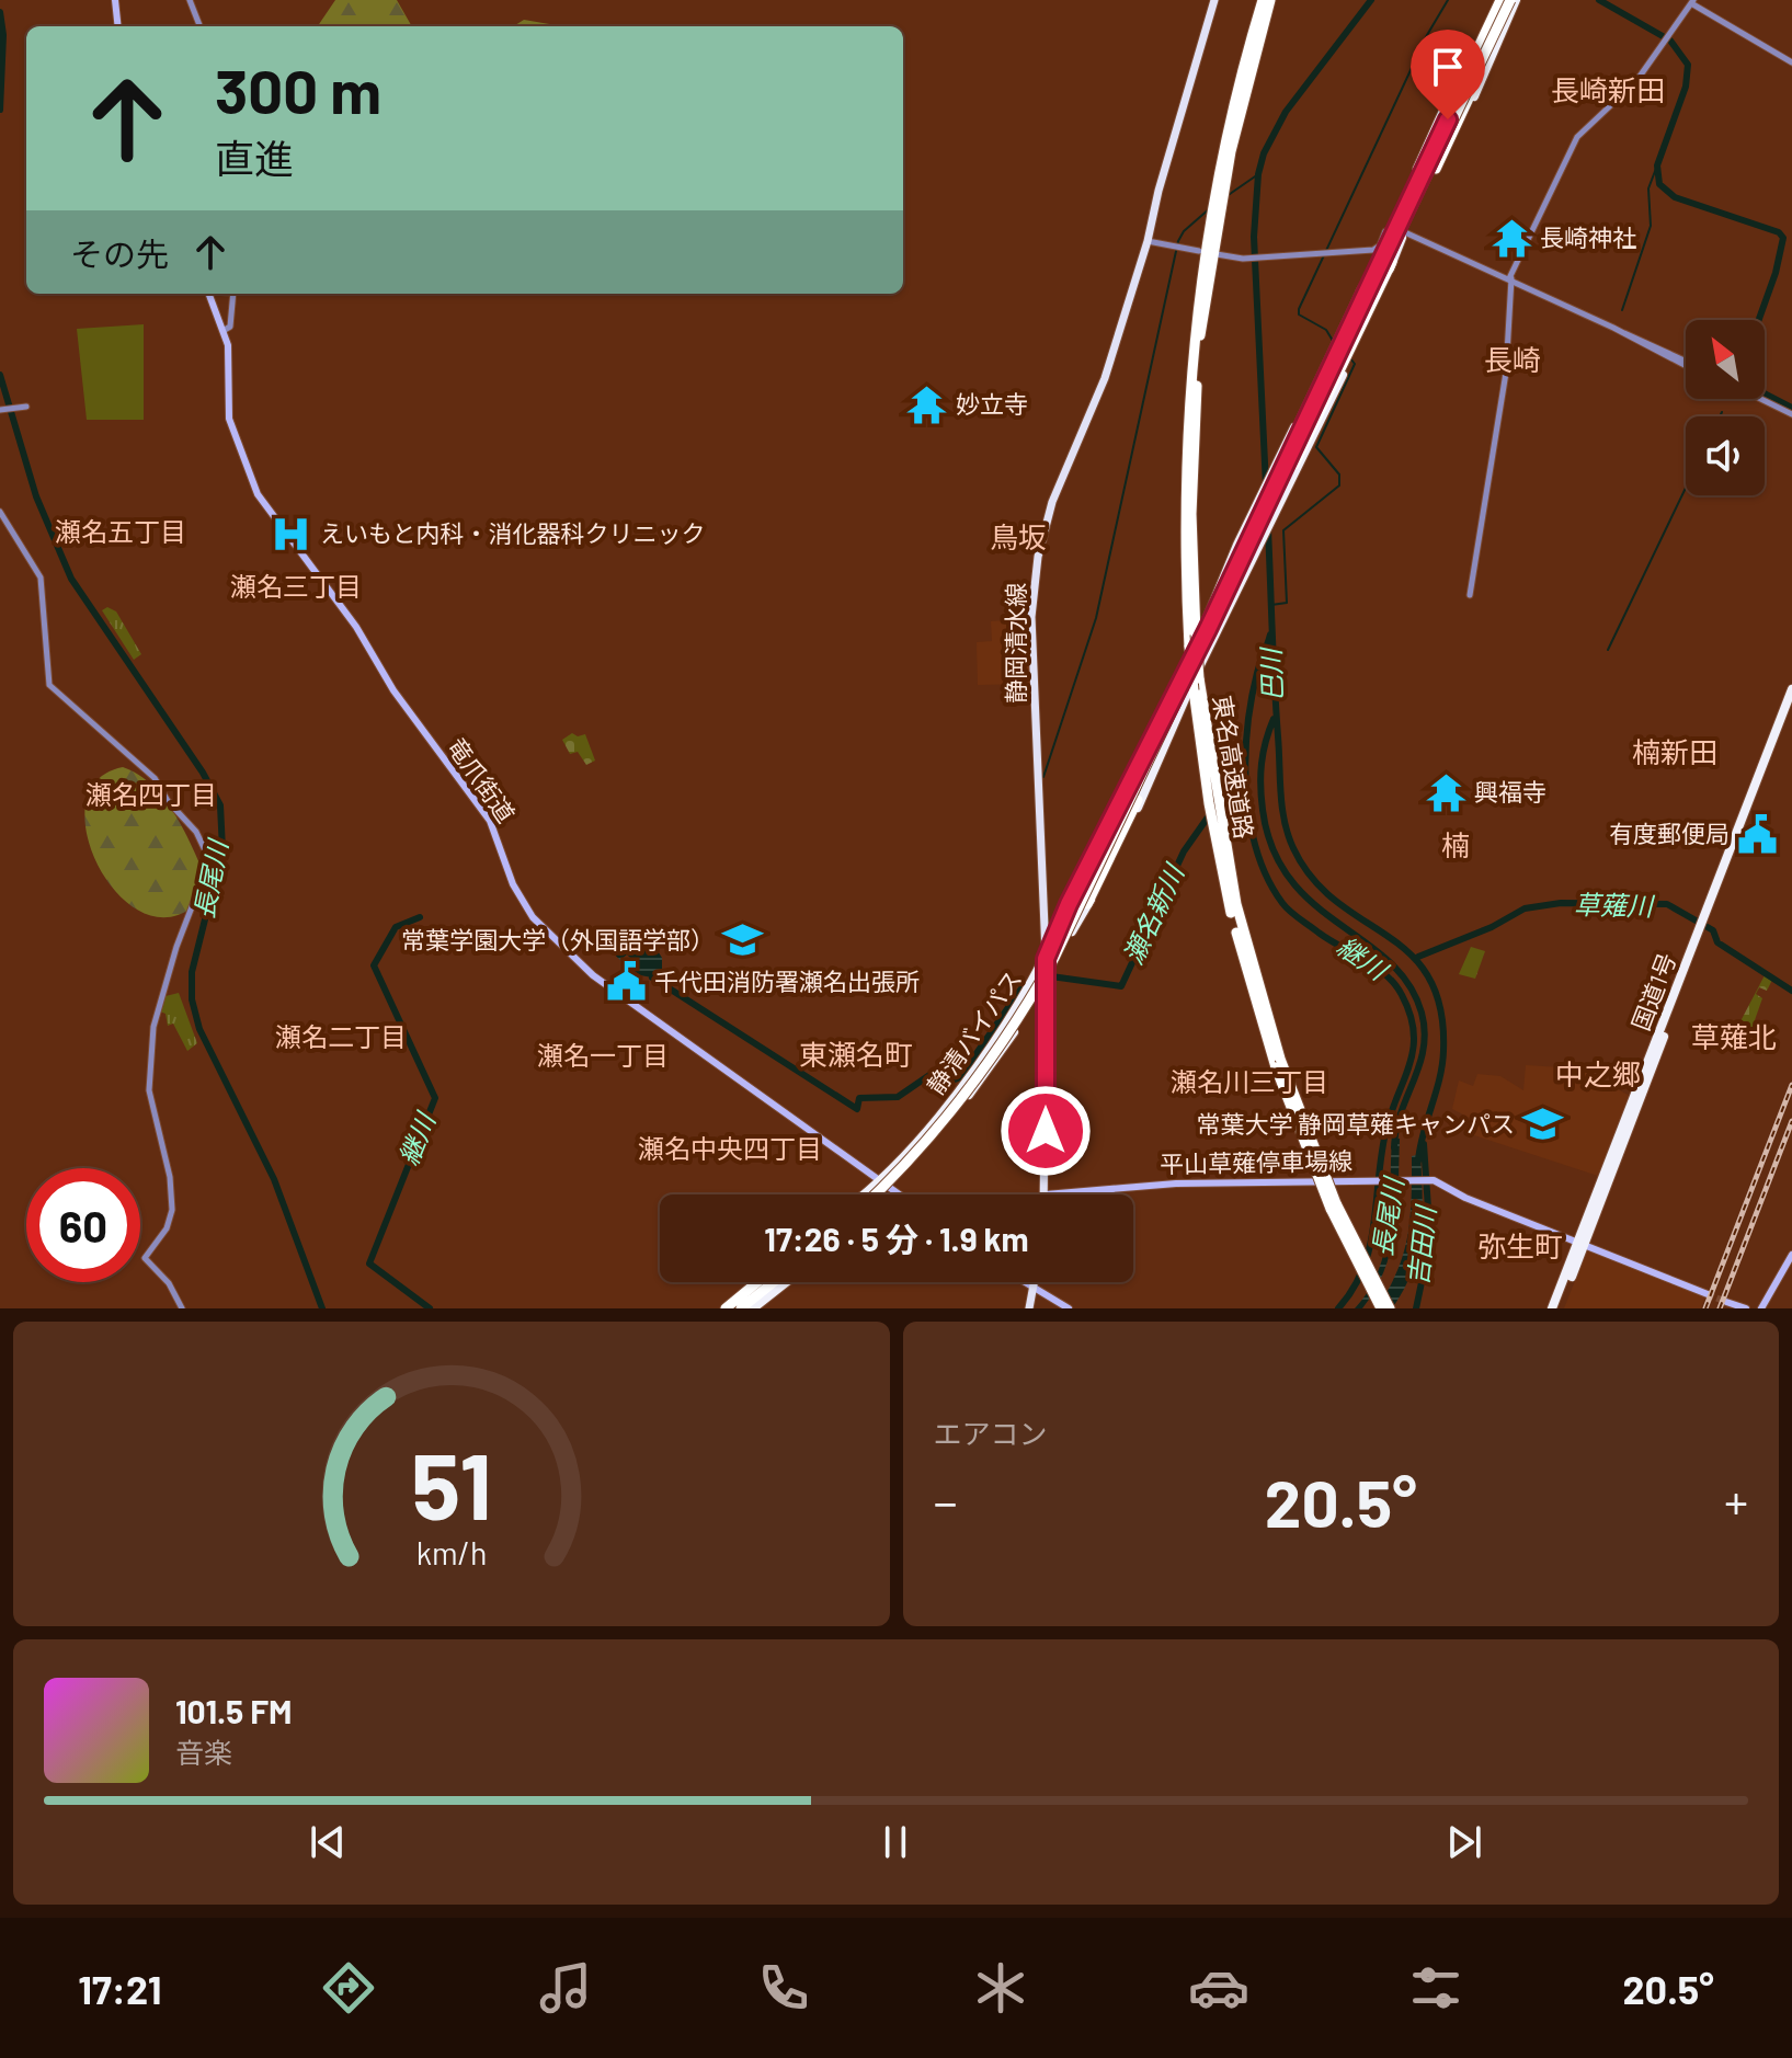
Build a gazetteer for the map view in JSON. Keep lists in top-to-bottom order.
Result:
{
  "streets": {
    "highway": ["東名高速道路", "国道1号", "静清バイパス"],
    "main road": ["静岡清水線", "竜爪街道", "平山草薙停車場線"]
  },
  "crossings": [
    ["静岡清水線", "平山草薙停車場線"],
    ["東名高速道路", "静清バイパス"],
    ["国道1号", "平山草薙停車場線"]
  ],
  "districts": [
    "長崎新田",
    "長崎",
    "瀬名五丁目",
    "鳥坂",
    "瀬名三丁目",
    "楠新田",
    "瀬名四丁目",
    "楠",
    "瀬名二丁目",
    "草薙北",
    "東瀬名町",
    "瀬名一丁目",
    "中之郷",
    "瀬名川三丁目",
    "瀬名中央四丁目",
    "弥生町"
  ],
  "water": [
    "巴川",
    "長尾川",
    "草薙川",
    "瀬名新川",
    "継川",
    "吉田川"
  ],
  "places": {
    "temple": ["長崎神社", "妙立寺", "興福寺"],
    "hospital": ["えいもと内科・消化器科クリニック"],
    "public building": ["有度郵便局", "千代田消防署瀬名出張所"],
    "school or university": ["常葉学園大学（外国語学部）", "常葉大学 静岡草薙キャンパス"]
  },
  "north": "top left",
  "page": {
    "turn": ["300 m", "直進"],
    "then": "その先",
    "limit": "60",
    "trip": "17:26 · 5 分 · 1.9 km",
    "tile": "エアコン",
    "heat": ["−", "20.5°", "+"],
    "song": ["101.5 FM", "音楽"],
    "tabs": ["17:21", "20.5°"],
    "gauge": ["51", "km/h"]
  }
}
